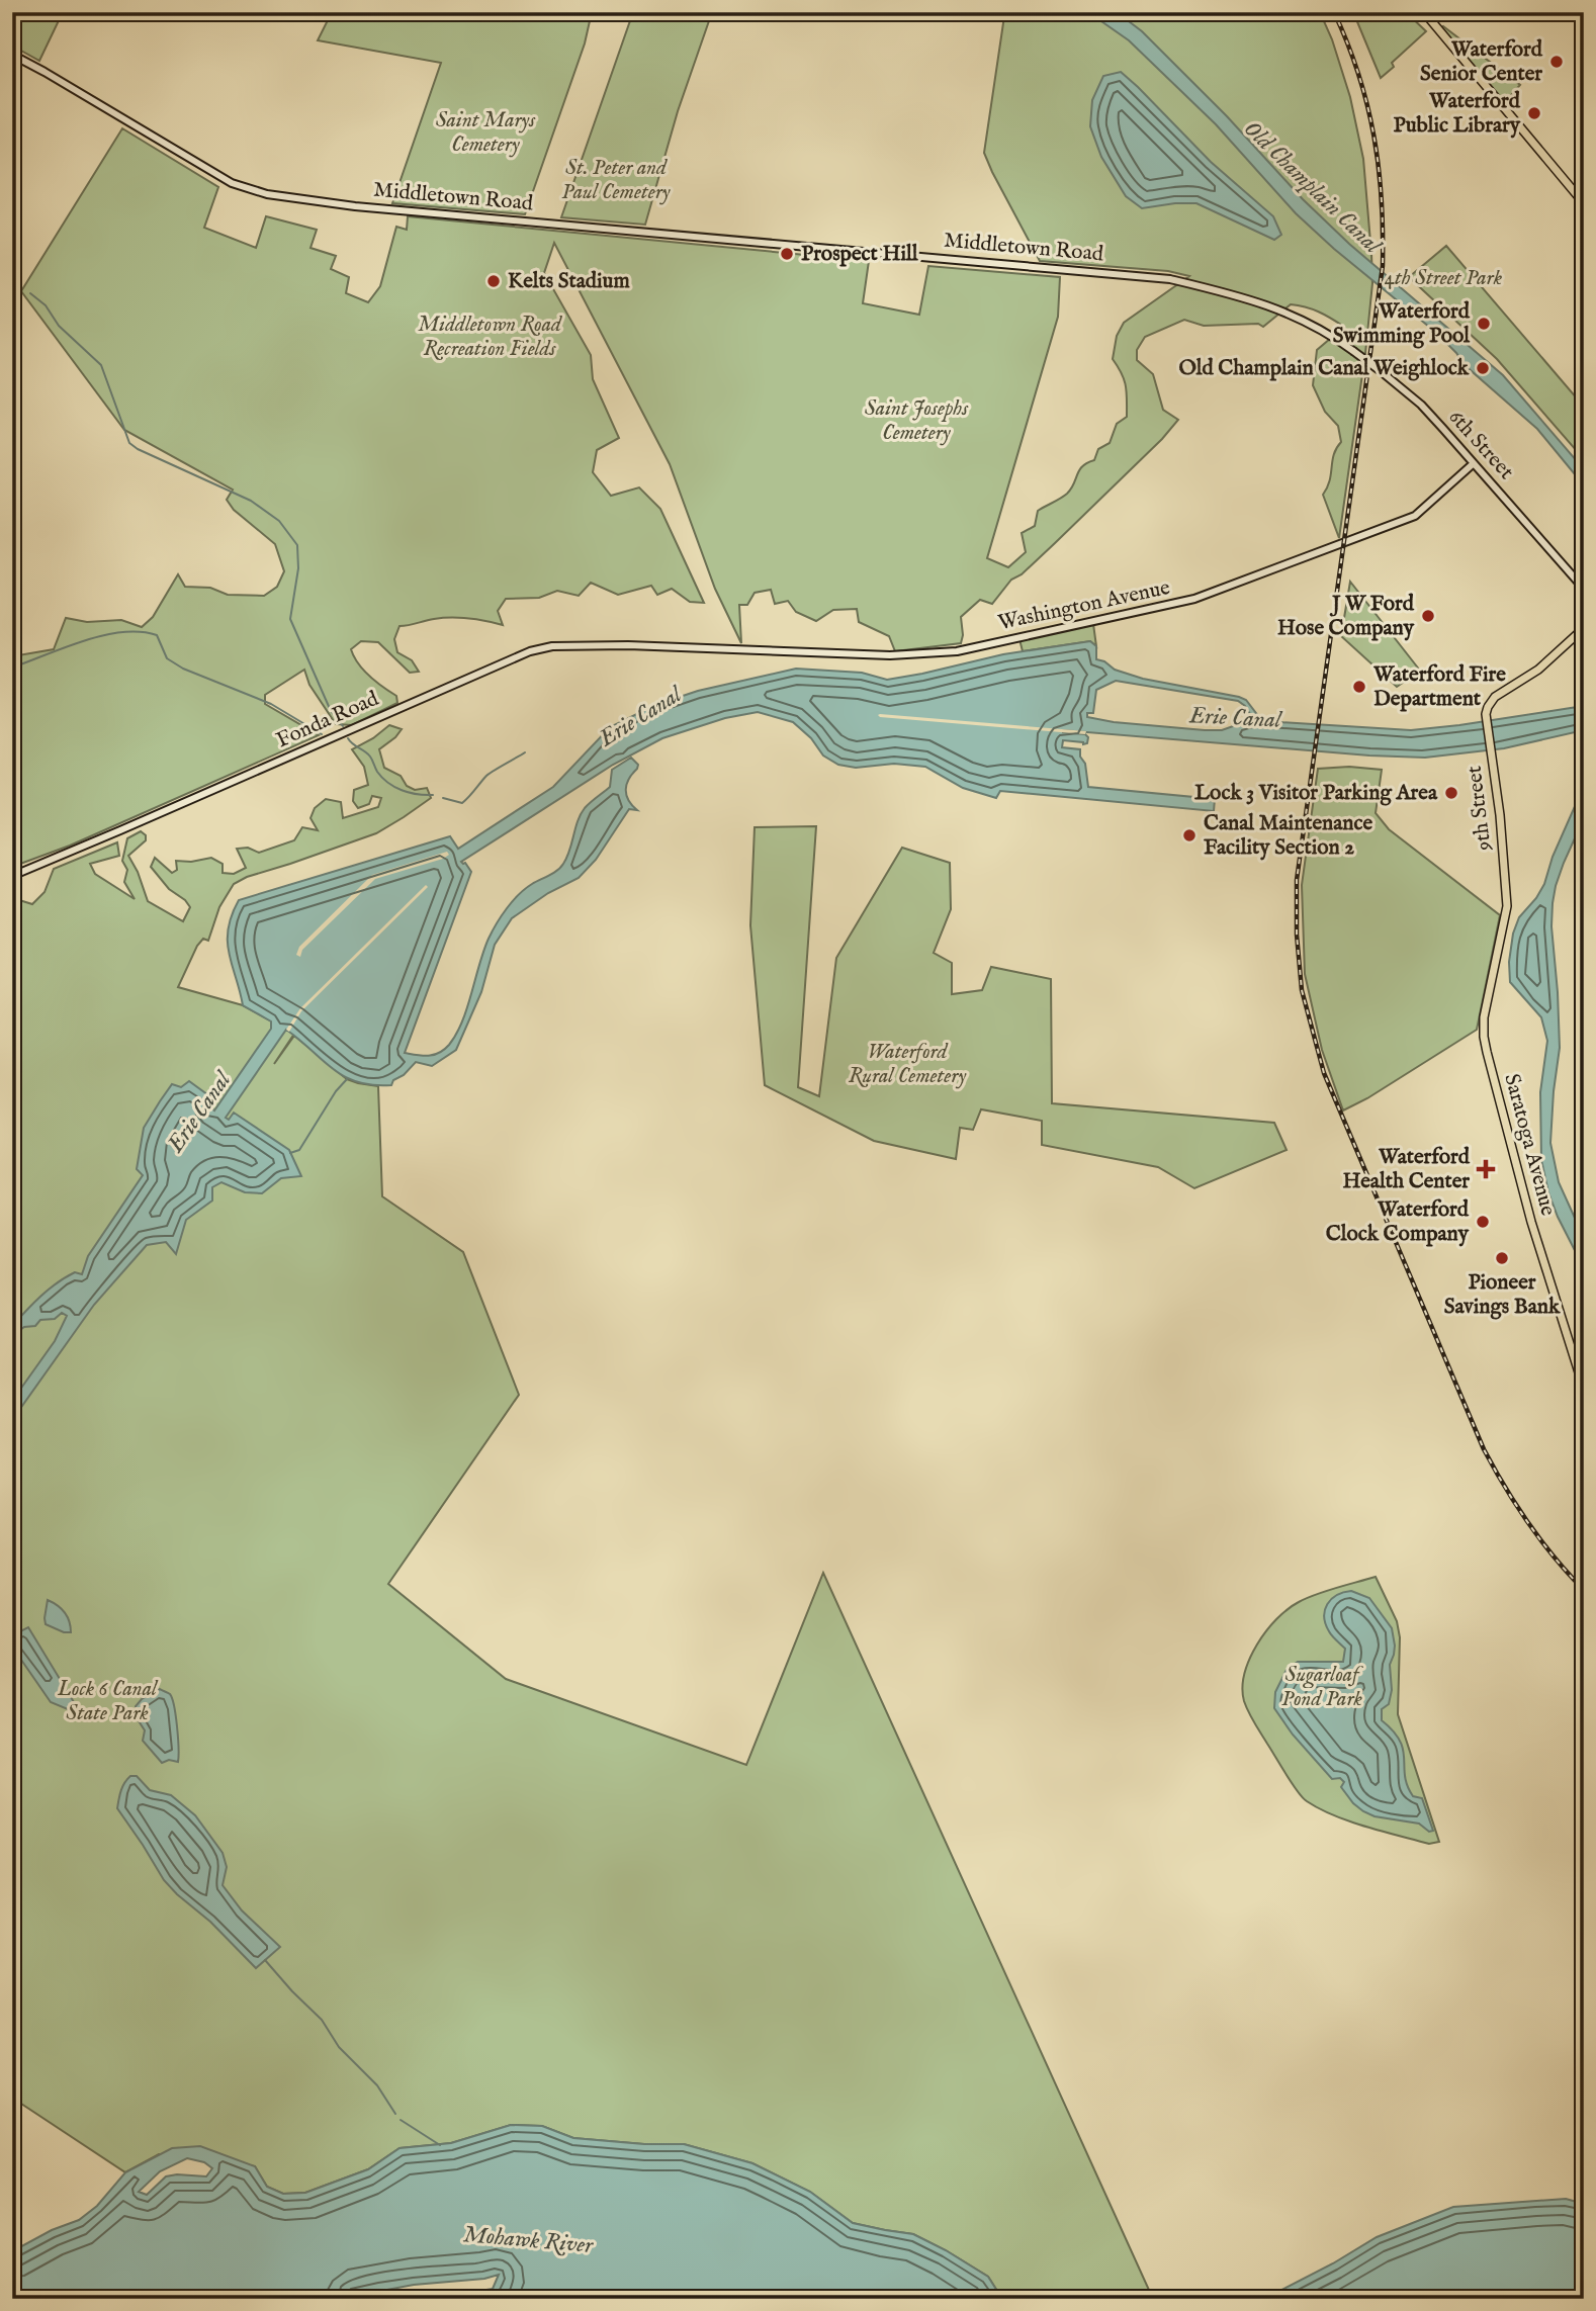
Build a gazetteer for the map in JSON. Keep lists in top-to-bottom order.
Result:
{
  "streets": {
    "main road": ["9th Street", "Saratoga Avenue"],
    "street": [
      "Middletown Road",
      "6th Street",
      "Washington Avenue",
      "Fonda Road"
    ]
  },
  "crossings": [
    ["Middletown Road", "6th Street"],
    ["6th Street", "Washington Avenue"],
    ["Washington Avenue", "Fonda Road"],
    ["9th Street", "Saratoga Avenue"]
  ],
  "water": ["Old Champlain Canal", "Erie Canal", "Mohawk River"],
  "parks": [
    "Saint Marys Cemetery",
    "St. Peter and Paul Cemetery",
    "4th Street Park",
    "Middletown Road Recreation Fields",
    "Saint Josephs Cemetery",
    "Waterford Rural Cemetery",
    "Sugarloaf Pond Park",
    "Lock 6 Canal State Park"
  ],
  "places": {
    "other": [
      "Waterford Senior Center",
      "Waterford Public Library",
      "Prospect Hill",
      "Kelts Stadium",
      "Waterford Swimming Pool",
      "Old Champlain Canal Weighlock",
      "J W Ford Hose Company",
      "Waterford Fire Department",
      "Lock 3 Visitor Parking Area",
      "Canal Maintenance Facility Section 2",
      "Waterford Clock Company",
      "Pioneer Savings Bank"
    ],
    "health": ["Waterford Health Center"]
  }
}
